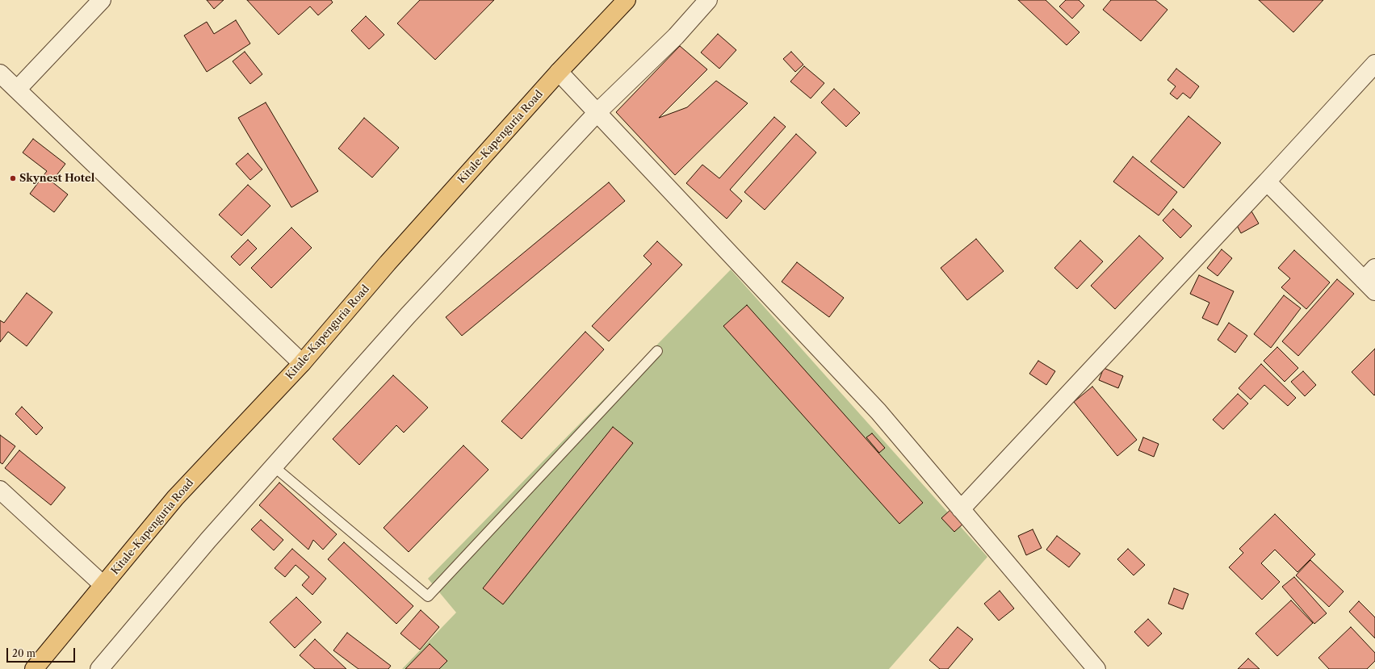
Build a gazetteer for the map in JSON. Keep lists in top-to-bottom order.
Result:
{
  "streets": {
    "highway": ["Kitale-Kapenguria Road"]
  },
  "places": ["Skynest Hotel"],
  "scale_bar": "20 m"
}
